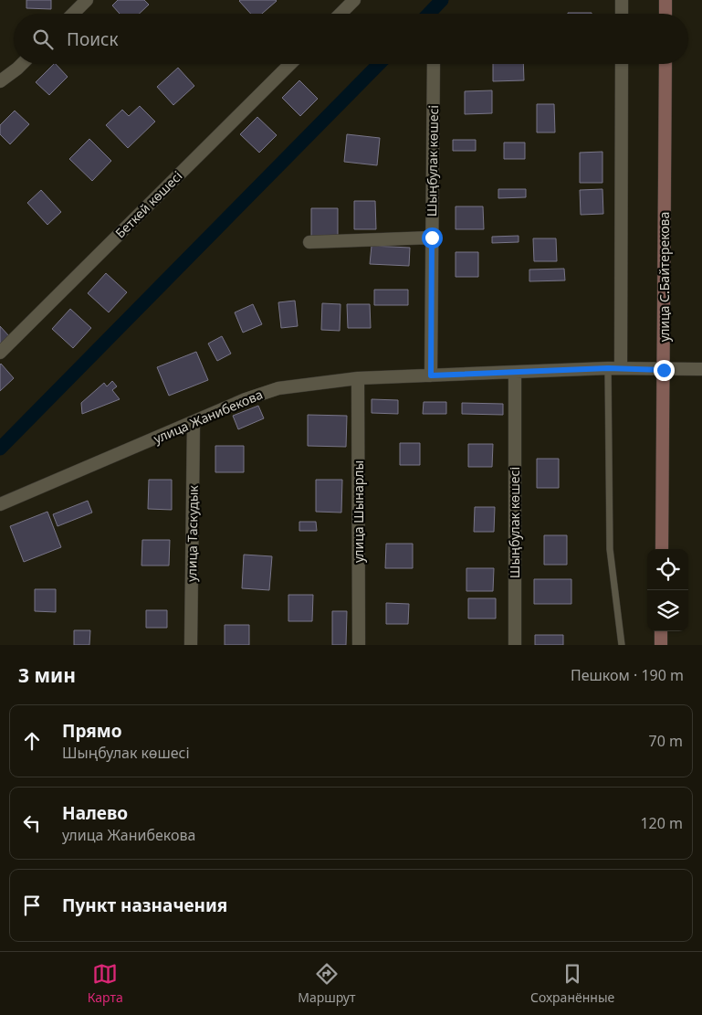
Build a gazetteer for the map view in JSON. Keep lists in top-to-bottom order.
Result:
{
  "streets": {
    "main road": ["улица С.Байтерекова"],
    "street": [
      "Шыңбулак көшесі",
      "Беткей көшесі",
      "улица Жанибекова",
      "улица Шынарлы",
      "улица Таскудык"
    ]
  },
  "crossings": [
    ["Шыңбулак көшесі", "улица Жанибекова"],
    ["улица С.Байтерекова", "улица Жанибекова"],
    ["улица Жанибекова", "улица Шынарлы"],
    ["улица Жанибекова", "улица Таскудык"]
  ],
  "page": {
    "search": "Поиск",
    "heading": ["3 мин", "Пешком · 190 m"],
    "list": [
      ["Прямо", "Шыңбулак көшесі", "70 m"],
      ["Налево", "улица Жанибекова", "120 m"],
      "Пункт назначения"
    ],
    "nav": ["Карта", "Маршрут", "Сохранённые"]
  }
}
